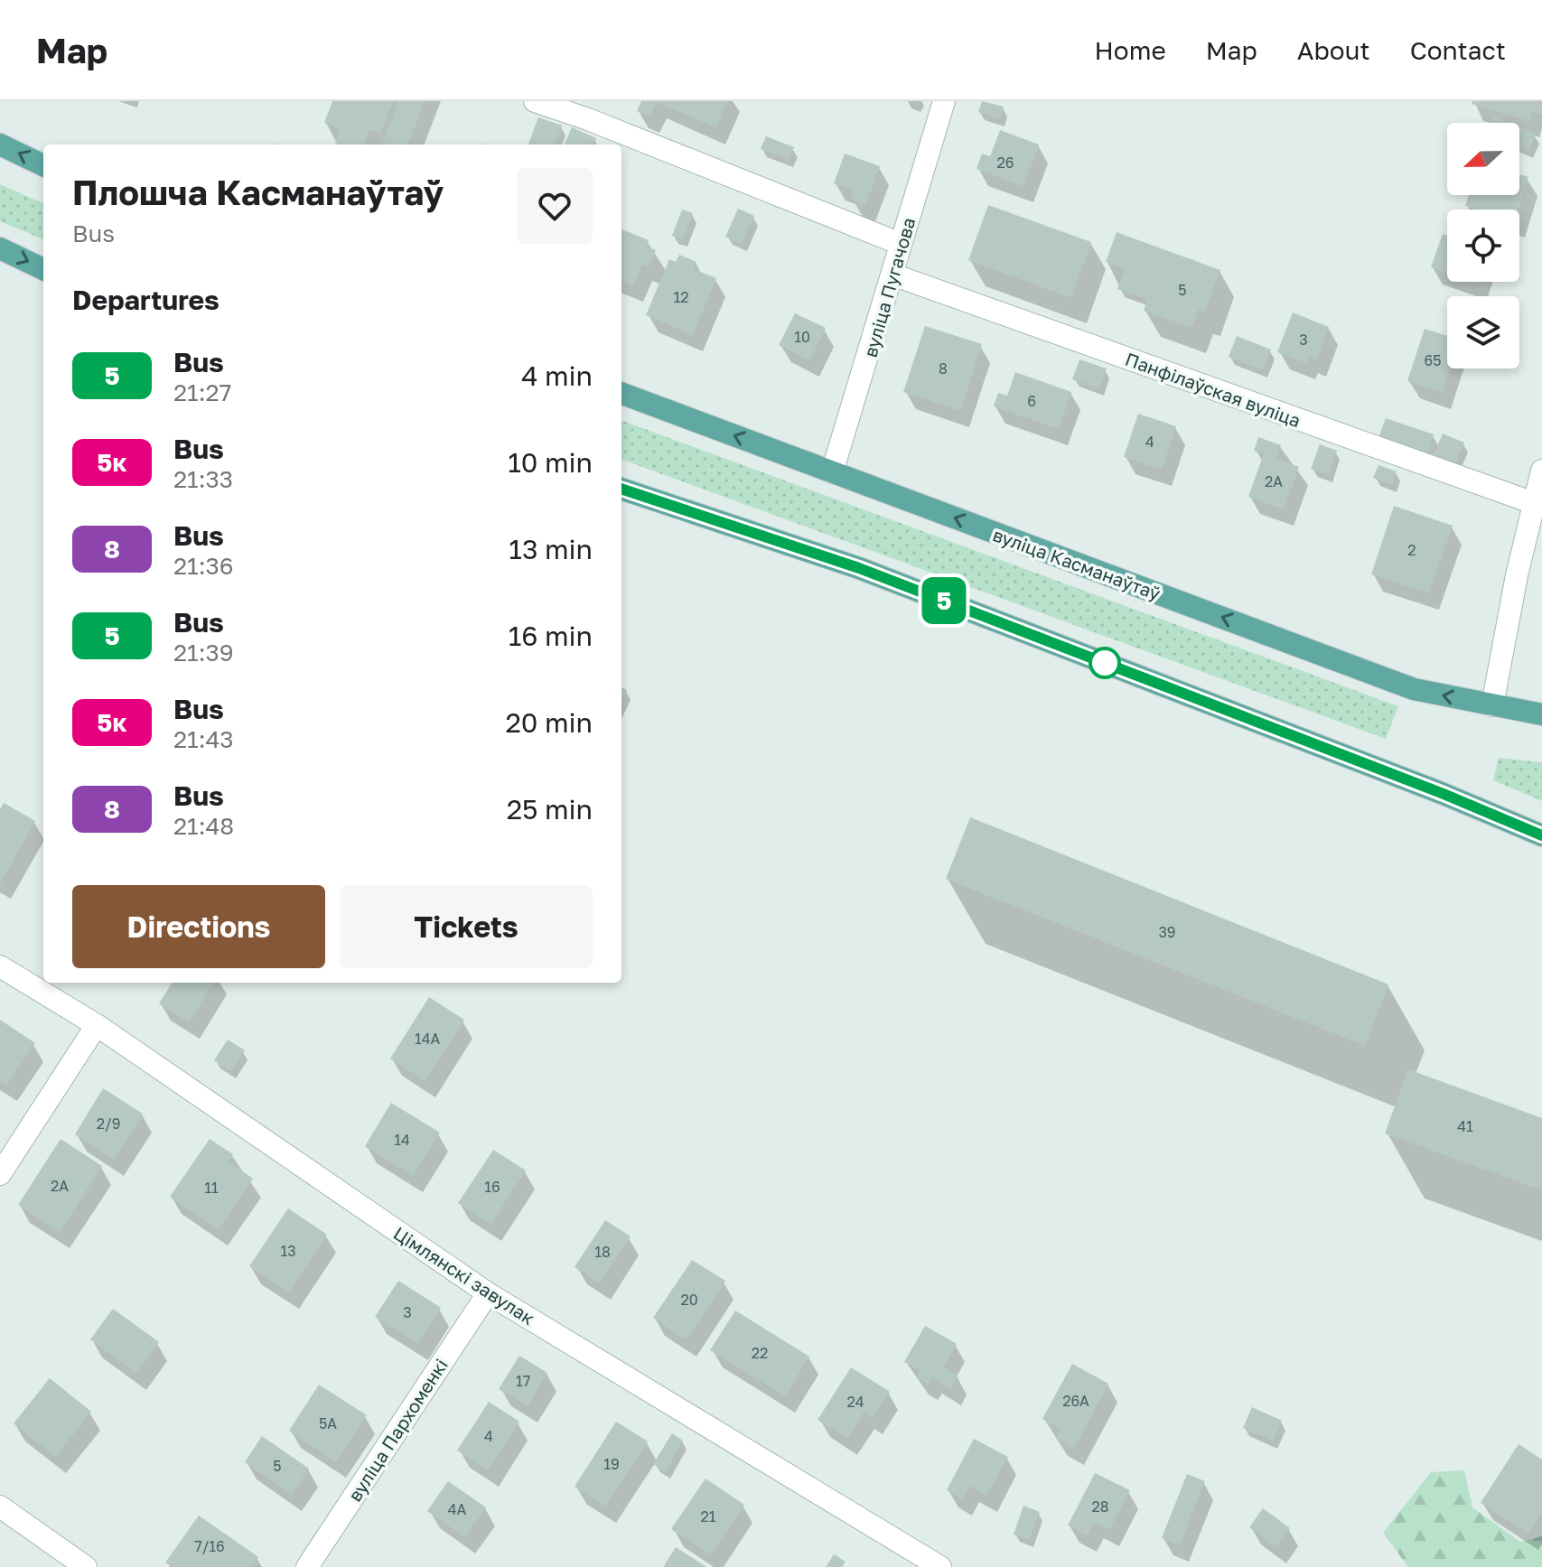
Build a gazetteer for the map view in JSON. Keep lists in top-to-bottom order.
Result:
{
  "streets": {
    "main road": ["вуліца Касманаўтаў"],
    "street": [
      "вуліца Пугачова",
      "Панфілаўская вуліца",
      "Цімлянскі завулак",
      "вуліца Пархоменкі"
    ]
  },
  "crossings": [
    ["вуліца Пугачова", "Панфілаўская вуліца"],
    ["вуліца Пугачова", "вуліца Касманаўтаў"],
    ["Цімлянскі завулак", "вуліца Пархоменкі"]
  ],
  "lines": ["bus line 5"],
  "house_numbers": [
    "26",
    "5",
    "12",
    "10",
    "3",
    "65",
    "8",
    "6",
    "4",
    "2А",
    "2",
    "39",
    "14А",
    "2/9",
    "41",
    "14",
    "2А",
    "16",
    "11",
    "13",
    "18",
    "20",
    "3",
    "22",
    "17",
    "26А",
    "24",
    "5А",
    "4",
    "19",
    "5",
    "28",
    "4А",
    "21",
    "7/16"
  ],
  "north": "left",
  "page": {
    "header": "Map",
    "nav": [
      "Home",
      "Map",
      "About",
      "Contact"
    ],
    "on_map": "5",
    "heading": [
      ["Плошча Касманаўтаў", "Bus"],
      "Departures"
    ],
    "list": [
      {
        "mark": "5",
        "name": "Bus",
        "note": "21:27",
        "value": "4 min"
      },
      {
        "mark": "5к",
        "name": "Bus",
        "note": "21:33",
        "value": "10 min"
      },
      {
        "mark": "8",
        "name": "Bus",
        "note": "21:36",
        "value": "13 min"
      },
      {
        "mark": "5",
        "name": "Bus",
        "note": "21:39",
        "value": "16 min"
      },
      {
        "mark": "5к",
        "name": "Bus",
        "note": "21:43",
        "value": "20 min"
      },
      {
        "mark": "8",
        "name": "Bus",
        "note": "21:48",
        "value": "25 min"
      }
    ],
    "buttons": ["Directions", "Tickets"]
  }
}
